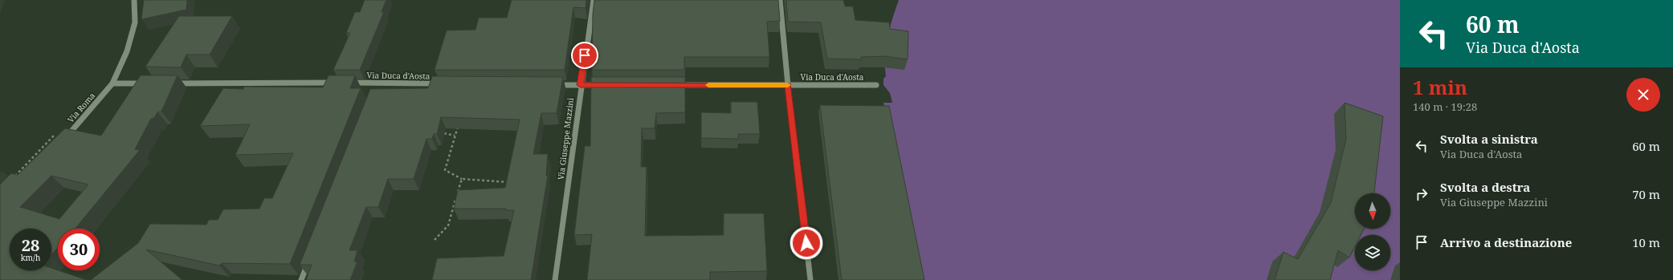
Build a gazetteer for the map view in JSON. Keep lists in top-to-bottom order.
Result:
{
  "streets": {
    "street": ["Via Duca d'Aosta", "Via Roma", "Via Giuseppe Mazzini"]
  },
  "north": "bottom",
  "page": {
    "turn": ["60 m", "Via Duca d'Aosta"],
    "heading": ["1 min", "140 m · 19:28"],
    "list": [
      {
        "name": "Svolta a sinistra",
        "note": "Via Duca d'Aosta",
        "value": "60 m"
      },
      {
        "name": "Svolta a destra",
        "note": "Via Giuseppe Mazzini",
        "value": "70 m"
      },
      {
        "name": "Arrivo a destinazione",
        "value": "10 m"
      }
    ],
    "speed": "28 km/h",
    "limit": "30"
  }
}
